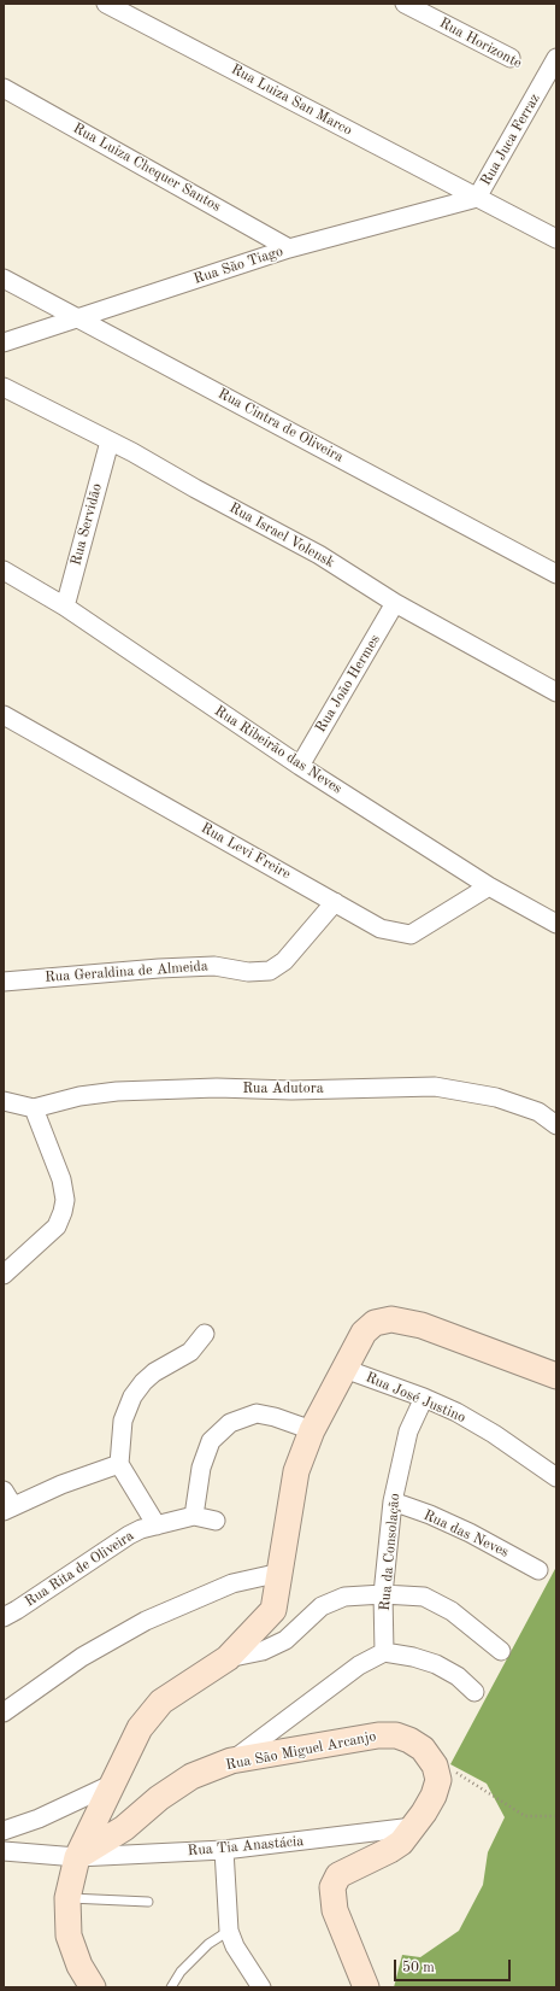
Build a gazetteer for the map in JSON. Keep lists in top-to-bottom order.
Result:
{
  "streets": {
    "street": [
      "Rua Horizonte",
      "Rua Luiza San Marco",
      "Rua Juca Ferraz",
      "Rua Luiza Chequer Santos",
      "Rua São Tiago",
      "Rua Cintra de Oliveira",
      "Rua Servidão",
      "Rua Israel Volensk",
      "Rua João Hermes",
      "Rua Ribeirão das Neves",
      "Rua Levi Freire",
      "Rua Geraldina de Almeida",
      "Rua Adutora",
      "Rua José Justino",
      "Rua das Neves",
      "Rua da Consolação",
      "Rua Rita de Oliveira",
      "Rua São Miguel Arcanjo",
      "Rua Tia Anastácia"
    ]
  },
  "crossings": [
    ["Rua Luiza San Marco", "Rua Juca Ferraz"],
    ["Rua Luiza San Marco", "Rua São Tiago"],
    ["Rua Juca Ferraz", "Rua São Tiago"],
    ["Rua Luiza Chequer Santos", "Rua São Tiago"],
    ["Rua São Tiago", "Rua Cintra de Oliveira"],
    ["Rua Servidão", "Rua Israel Volensk"],
    ["Rua Servidão", "Rua Ribeirão das Neves"],
    ["Rua Israel Volensk", "Rua João Hermes"],
    ["Rua João Hermes", "Rua Ribeirão das Neves"],
    ["Rua Ribeirão das Neves", "Rua Levi Freire"],
    ["Rua Levi Freire", "Rua Geraldina de Almeida"],
    ["Rua José Justino", "Rua da Consolação"],
    ["Rua das Neves", "Rua da Consolação"],
    ["Rua São Miguel Arcanjo", "Rua Tia Anastácia"]
  ],
  "scale_bar": "50 m"
}
